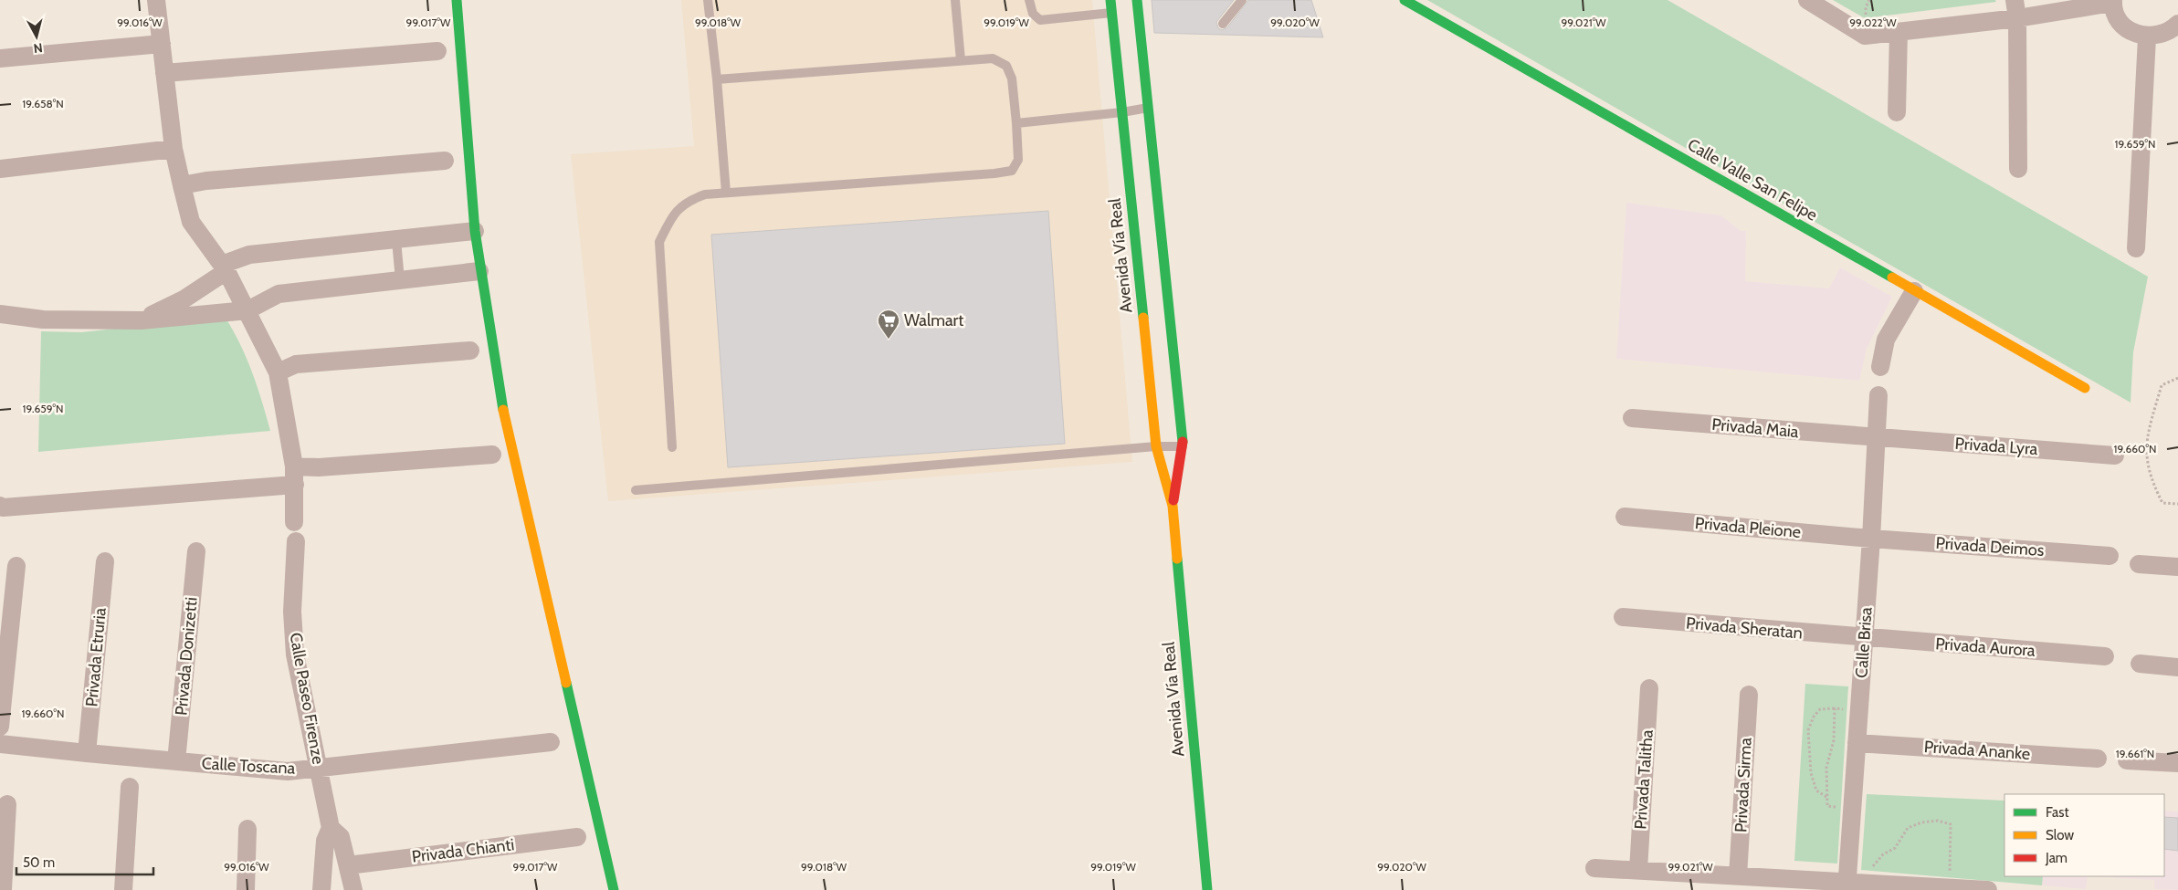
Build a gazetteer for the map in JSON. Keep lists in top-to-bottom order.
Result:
{
  "streets": {
    "street": [
      "Calle Valle San Felipe",
      "Avenida Vía Real",
      "Privada Maia",
      "Privada Lyra",
      "Privada Pleione",
      "Privada Deimos",
      "Privada Sheratan",
      "Calle Brisa",
      "Privada Aurora",
      "Privada Donizetti",
      "Privada Etruria",
      "Calle Paseo Firenze",
      "Privada Ananke",
      "Calle Toscana",
      "Privada Talitha",
      "Privada Sirma",
      "Privada Chianti"
    ]
  },
  "crossings": [
    ["Privada Maia", "Privada Lyra"],
    ["Privada Maia", "Calle Brisa"],
    ["Privada Lyra", "Calle Brisa"],
    ["Privada Pleione", "Privada Deimos"],
    ["Privada Pleione", "Calle Brisa"],
    ["Privada Deimos", "Calle Brisa"],
    ["Privada Sheratan", "Calle Brisa"],
    ["Privada Sheratan", "Privada Aurora"],
    ["Calle Brisa", "Privada Aurora"],
    ["Calle Brisa", "Privada Ananke"],
    ["Privada Donizetti", "Calle Toscana"],
    ["Privada Etruria", "Calle Toscana"],
    ["Calle Paseo Firenze", "Calle Toscana"],
    ["Calle Paseo Firenze", "Privada Chianti"]
  ],
  "places": {
    "supermarket": ["Walmart"]
  },
  "legend": ["Fast", "Slow", "Jam"],
  "scale_bar": "50 m",
  "north": "bottom",
  "coordinates": [
    "99.016°W",
    "99.017°W",
    "99.018°W",
    "99.019°W",
    "99.020°W",
    "99.021°W",
    "99.022°W",
    "19.658°N",
    "19.659°N",
    "19.660°N",
    "19.661°N"
  ]
}
